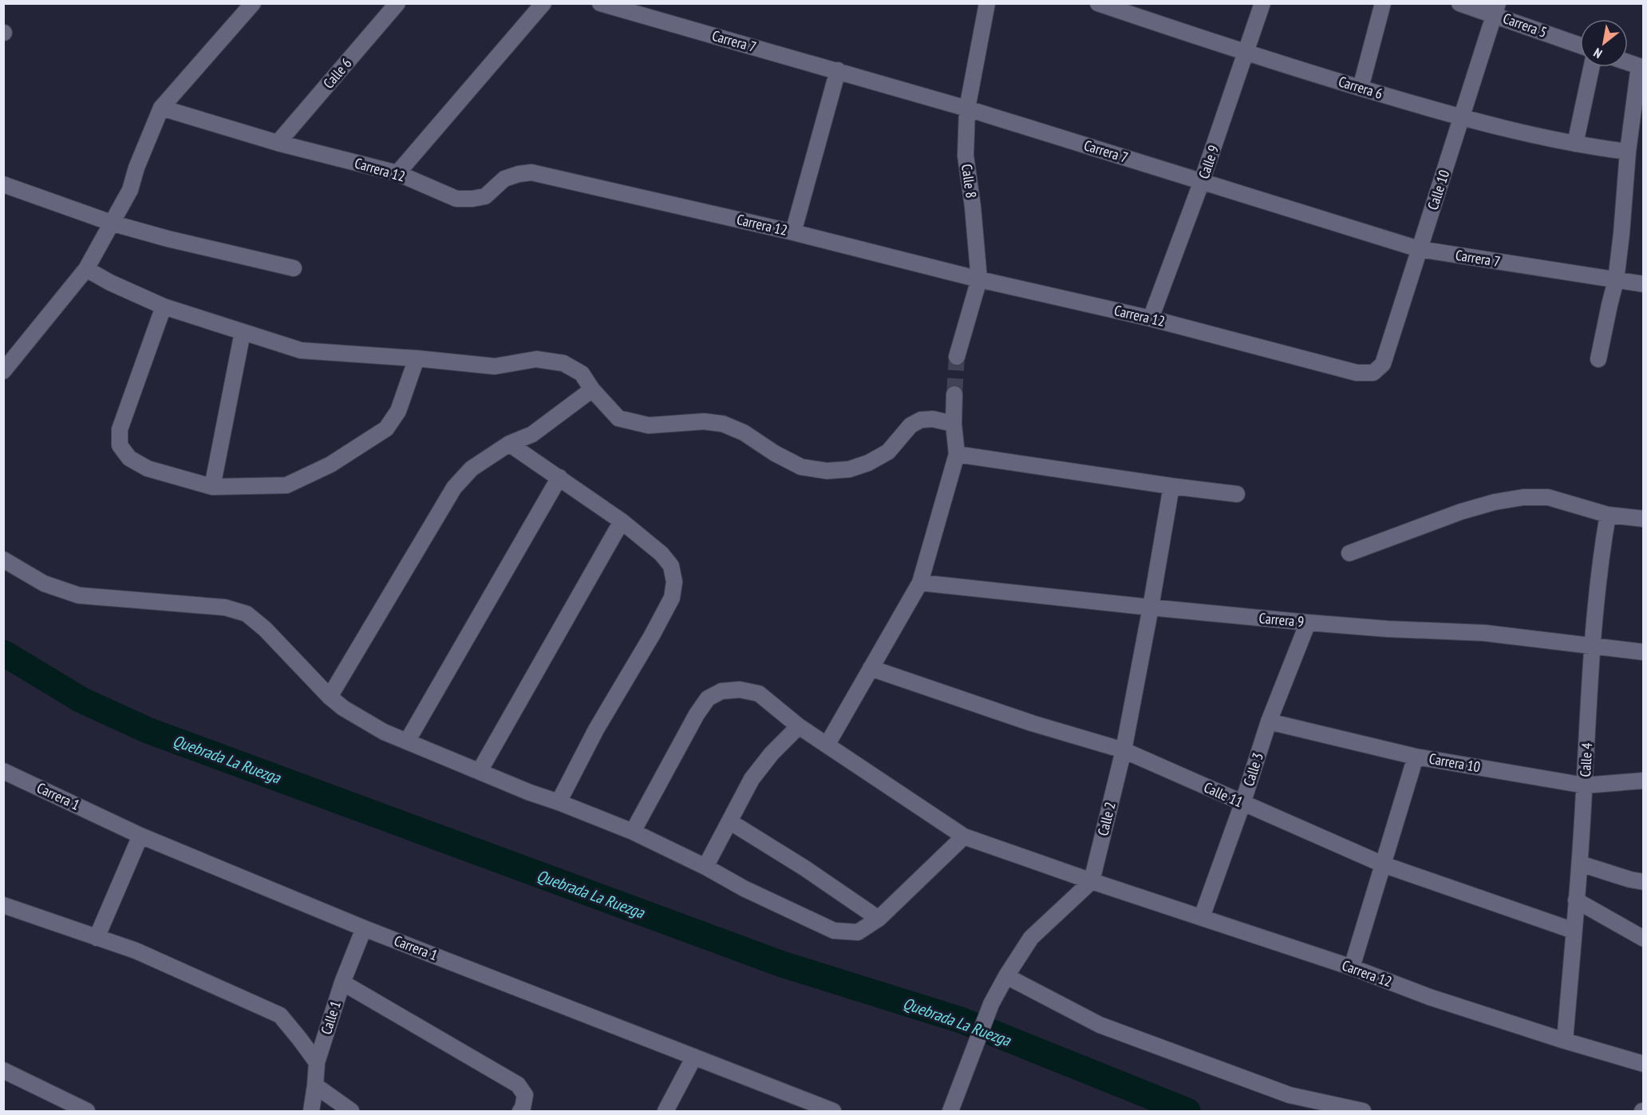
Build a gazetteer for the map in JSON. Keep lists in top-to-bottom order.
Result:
{
  "streets": {
    "street": [
      "Carrera 5",
      "Carrera 7",
      "Calle 6",
      "Carrera 6",
      "Calle 9",
      "Carrera 12",
      "Calle 8",
      "Calle 10",
      "Carrera 9",
      "Calle 4",
      "Carrera 10",
      "Calle 3",
      "Calle 11",
      "Carrera 1",
      "Calle 2",
      "Calle 1"
    ]
  },
  "crossings": [
    ["Carrera 5", "Calle 10"],
    ["Carrera 7", "Calle 9"],
    ["Carrera 7", "Calle 8"],
    ["Carrera 7", "Calle 10"],
    ["Calle 6", "Carrera 12"],
    ["Carrera 6", "Calle 9"],
    ["Carrera 6", "Calle 10"],
    ["Calle 9", "Carrera 12"],
    ["Carrera 12", "Calle 8"],
    ["Carrera 12", "Calle 10"],
    ["Carrera 12", "Calle 4"],
    ["Carrera 12", "Calle 3"],
    ["Carrera 12", "Calle 2"],
    ["Carrera 9", "Calle 4"],
    ["Carrera 9", "Calle 3"],
    ["Carrera 9", "Calle 2"],
    ["Calle 4", "Carrera 10"],
    ["Calle 4", "Calle 11"],
    ["Carrera 10", "Calle 3"],
    ["Calle 3", "Calle 11"],
    ["Calle 11", "Calle 2"],
    ["Carrera 1", "Calle 1"]
  ],
  "water": ["Quebrada La Ruezga"],
  "north": "bottom left"
}
